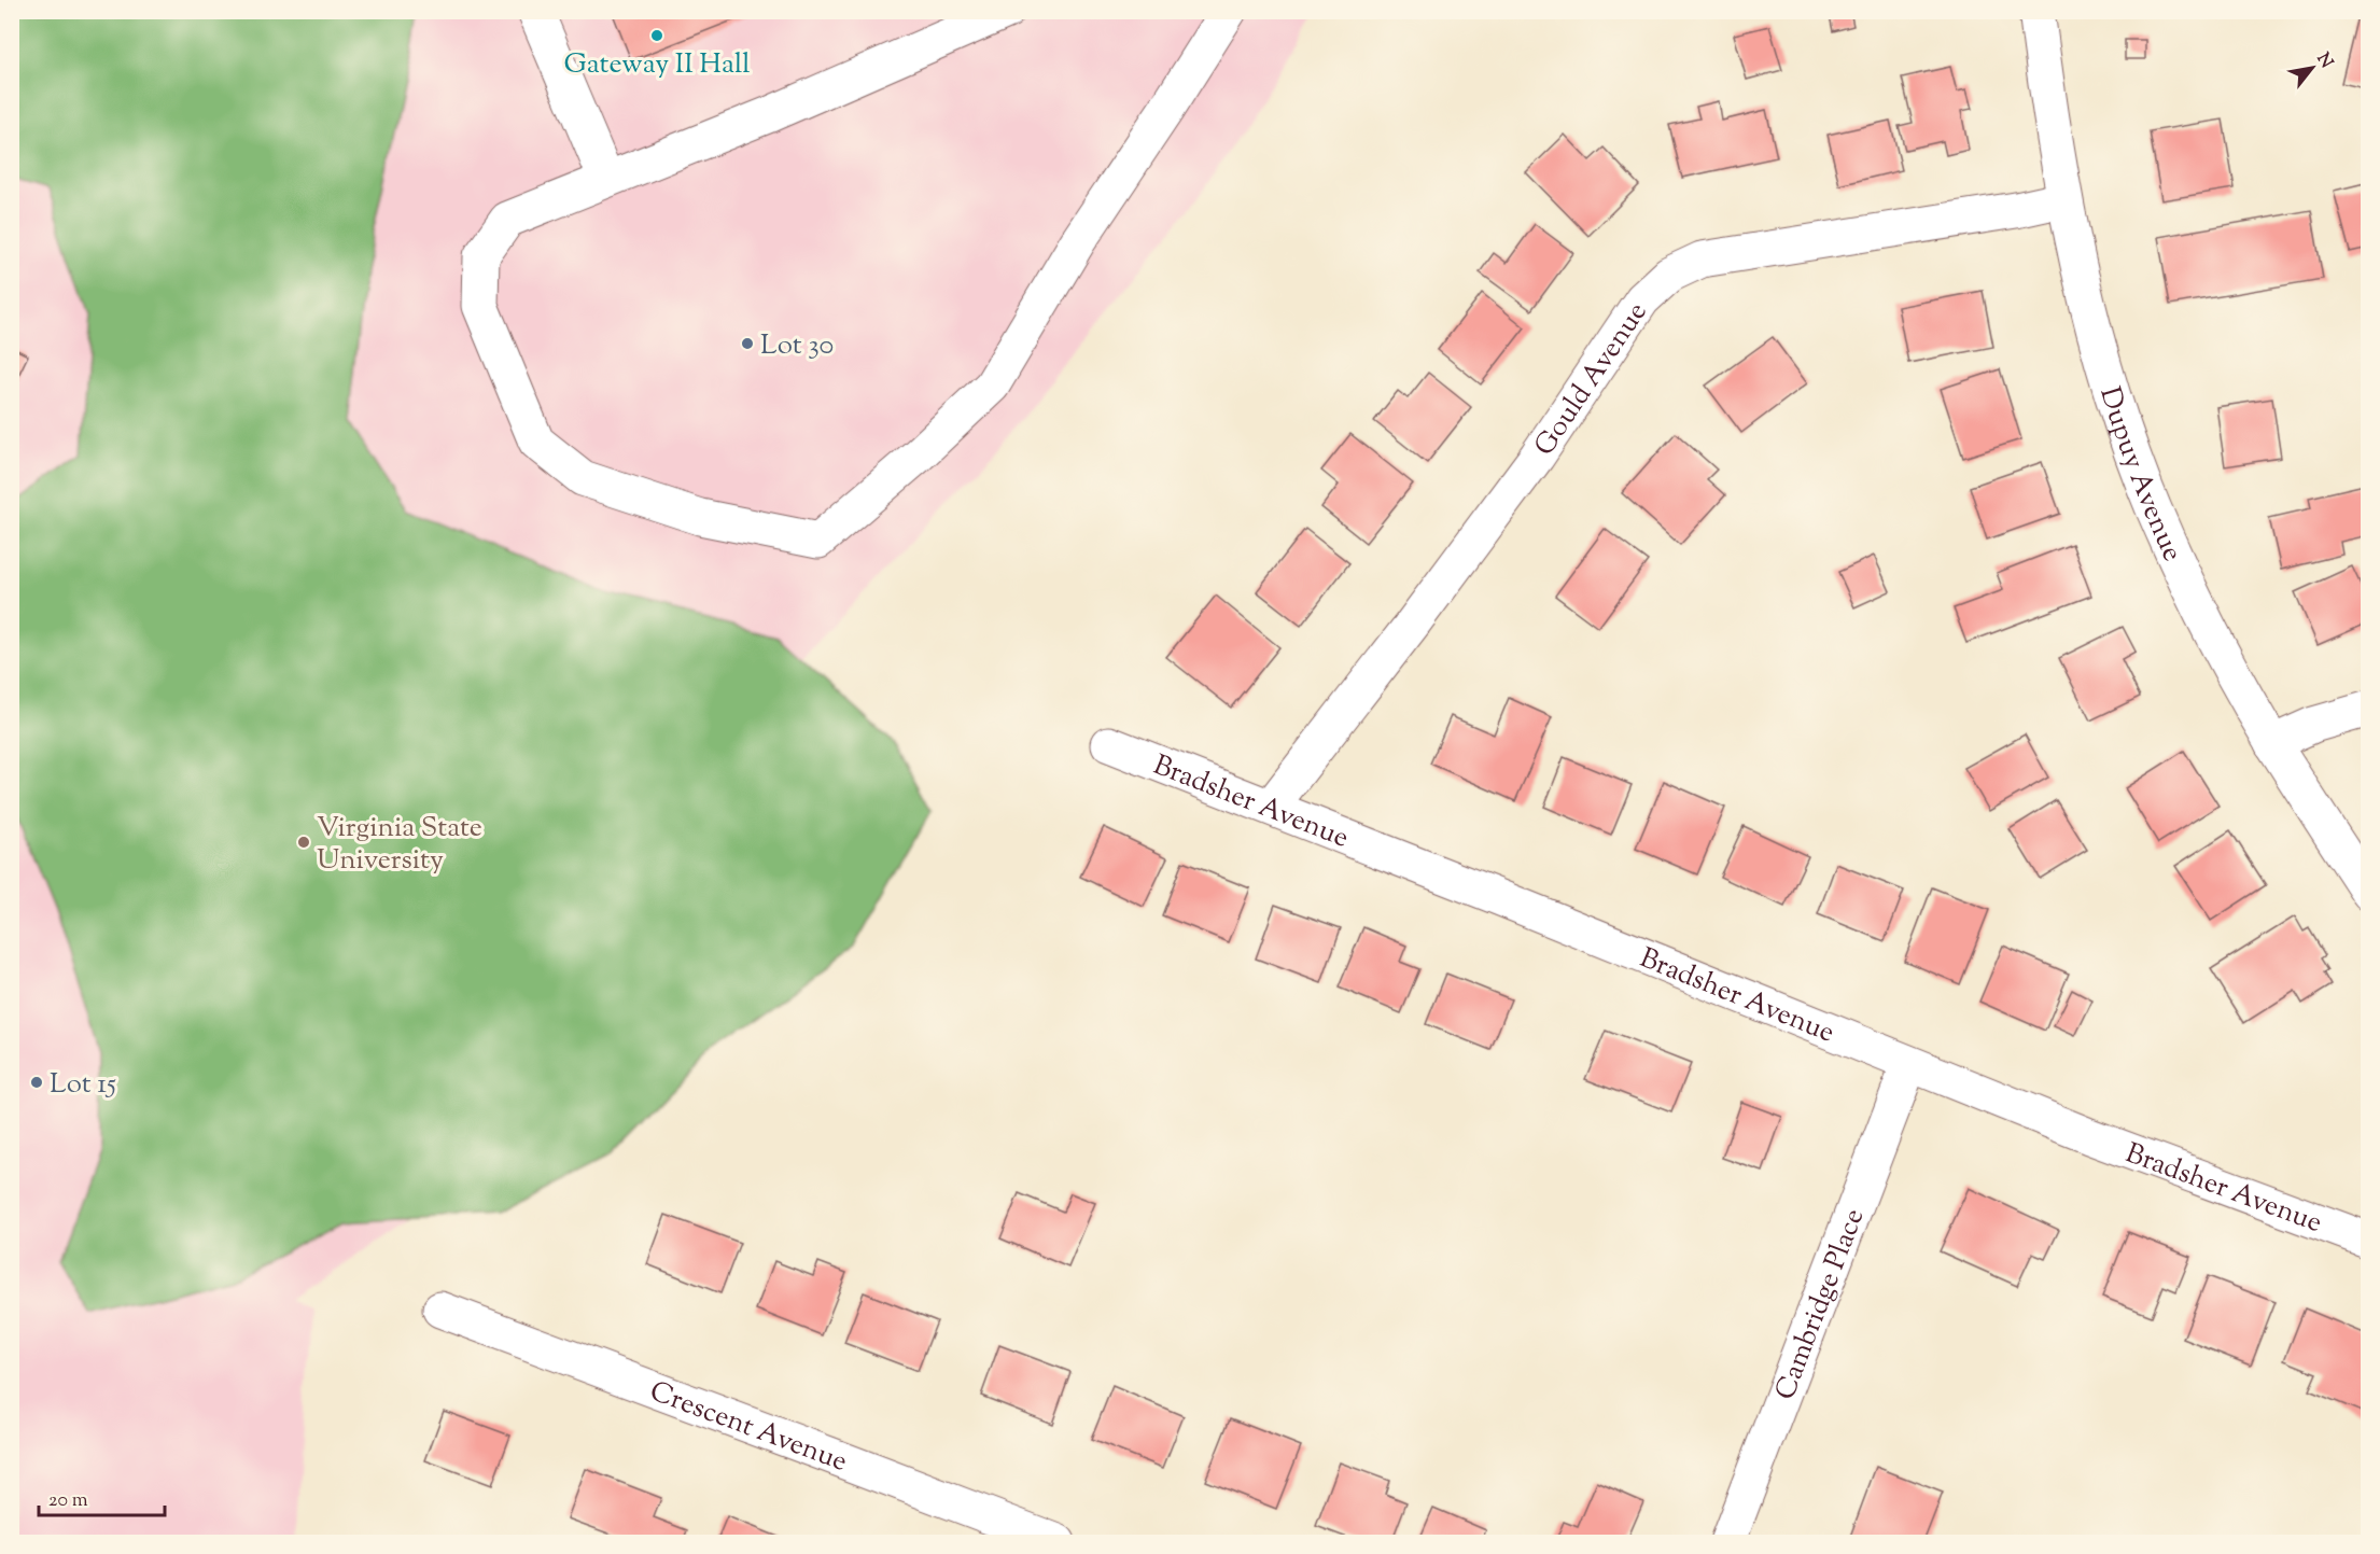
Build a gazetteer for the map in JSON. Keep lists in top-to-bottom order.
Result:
{
  "streets": {
    "street": [
      "Gould Avenue",
      "Dupuy Avenue",
      "Bradsher Avenue",
      "Cambridge Place",
      "Crescent Avenue"
    ]
  },
  "crossings": [
    ["Gould Avenue", "Dupuy Avenue"],
    ["Gould Avenue", "Bradsher Avenue"],
    ["Bradsher Avenue", "Cambridge Place"]
  ],
  "places": [
    "Gateway II Hall",
    "Lot 30",
    "Virginia State University",
    "Lot 15"
  ],
  "scale_bar": "20 m",
  "north": "top right"
}
